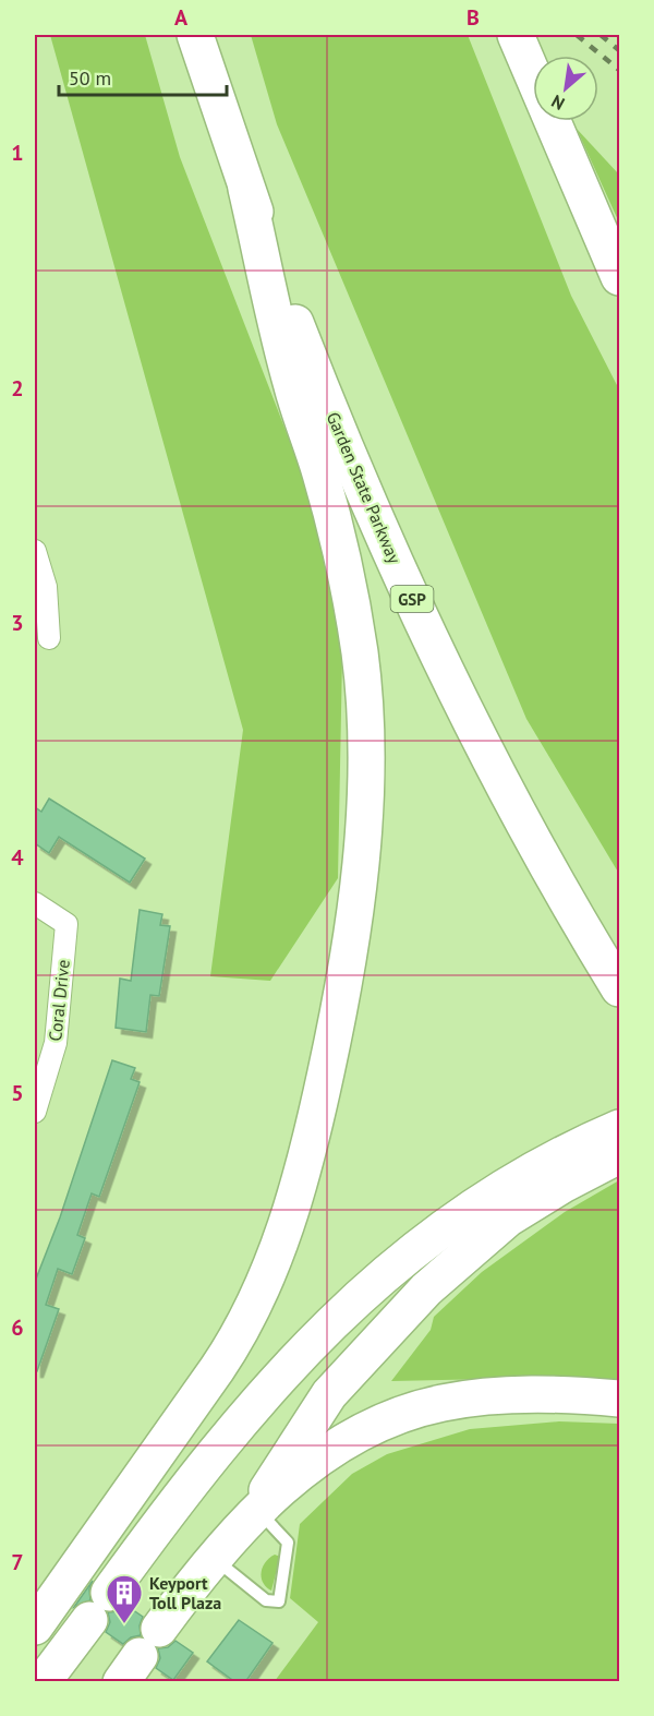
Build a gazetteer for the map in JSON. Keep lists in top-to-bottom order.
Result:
{
  "streets": {
    "highway": ["Garden State Parkway", "GSP"],
    "street": ["Coral Drive"]
  },
  "places": {
    "building": ["Keyport Toll Plaza"]
  },
  "scale_bar": "50 m",
  "north": "bottom left",
  "grid": {
    "columns": ["A", "B"],
    "rows": [
      "1",
      "2",
      "3",
      "4",
      "5",
      "6",
      "7"
    ]
  }
}
